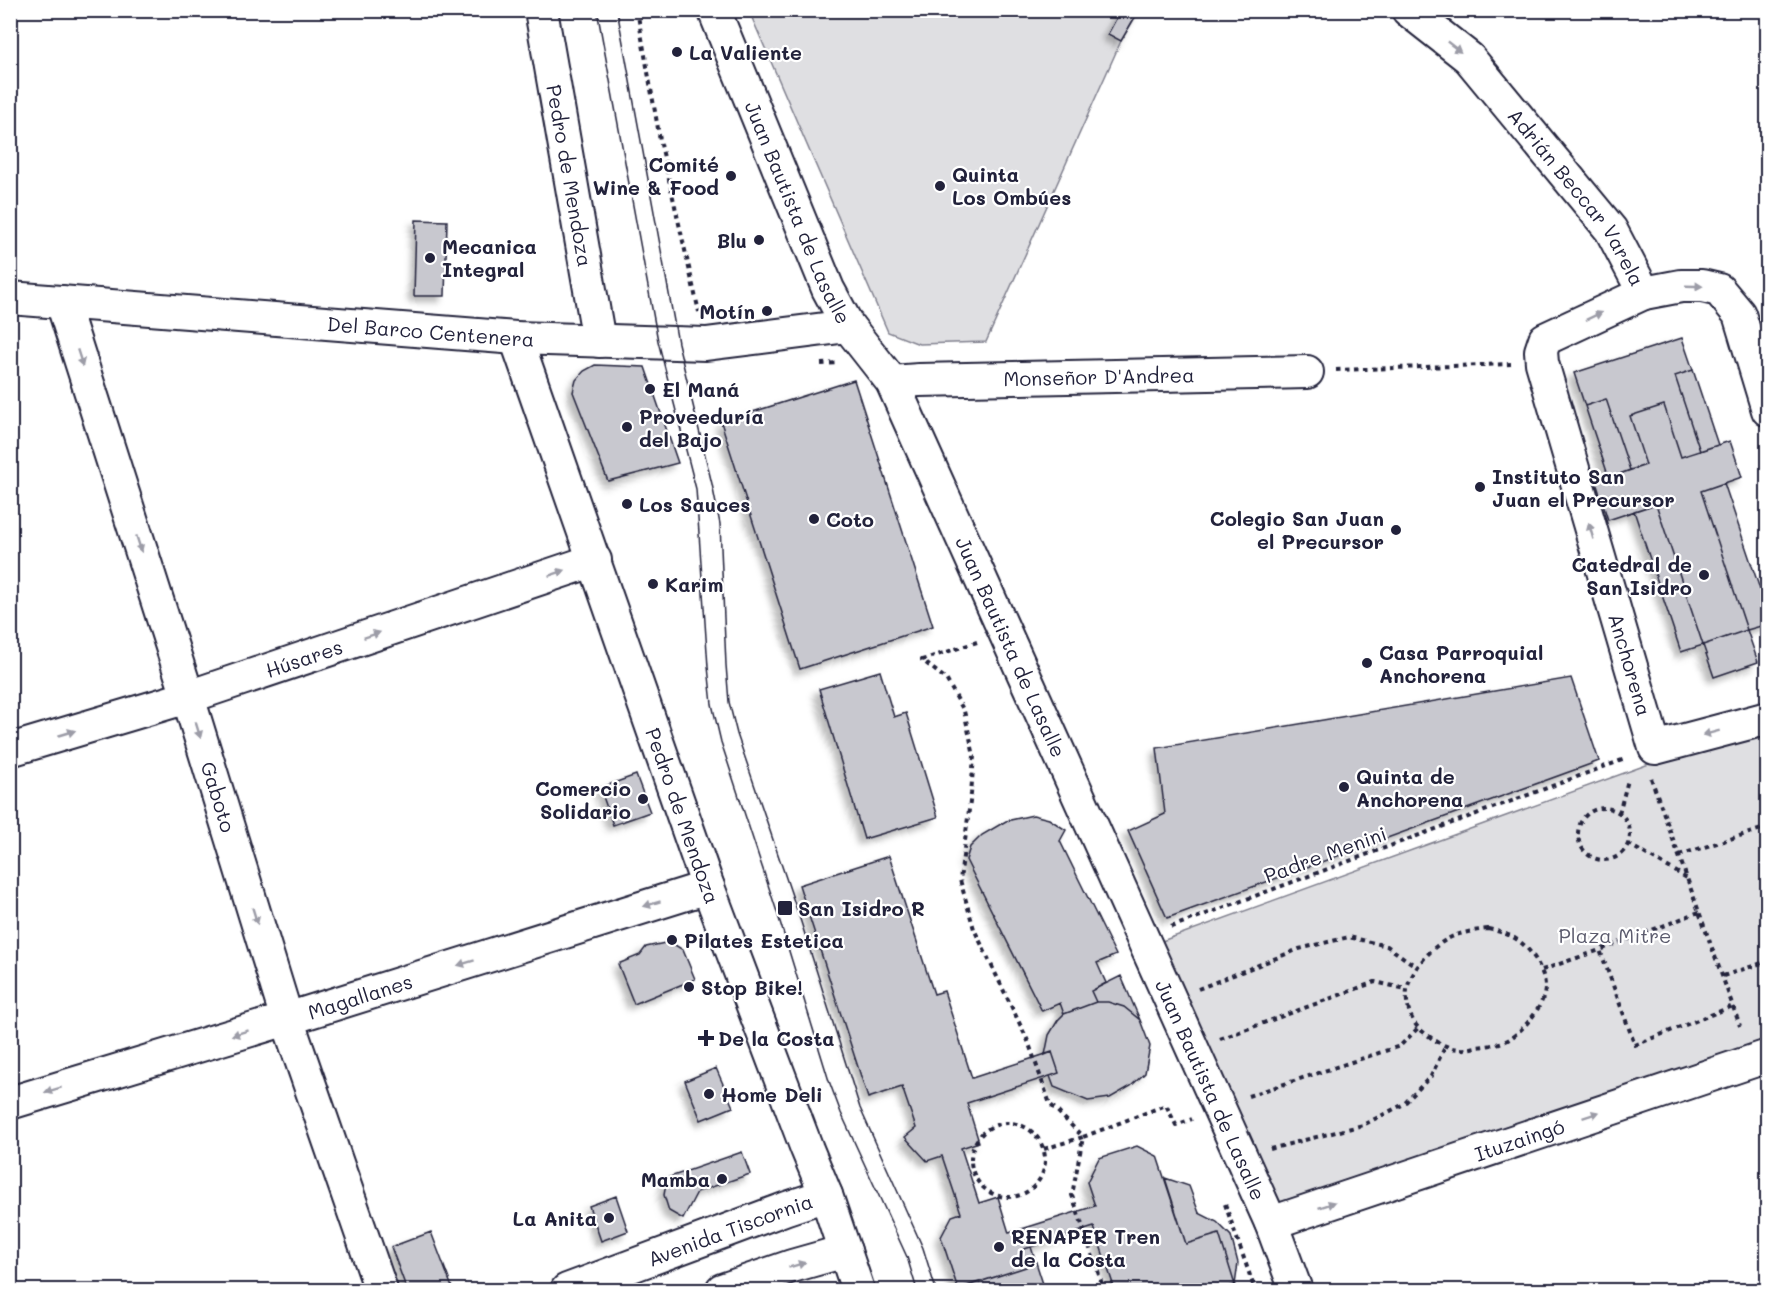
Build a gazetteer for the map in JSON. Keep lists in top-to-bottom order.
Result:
{
  "streets": {
    "street": [
      "Pedro de Mendoza",
      "Adrián Beccar Varela",
      "Juan Bautista de Lasalle",
      "Del Barco Centenera",
      "Monseñor D'Andrea",
      "Húsares",
      "Anchorena",
      "Gaboto",
      "Magallanes",
      "Ituzaingó",
      "Avenida Tiscornia"
    ],
    "path": ["Padre Menini"]
  },
  "crossings": [
    ["Pedro de Mendoza", "Del Barco Centenera"],
    ["Pedro de Mendoza", "Húsares"],
    ["Pedro de Mendoza", "Magallanes"],
    ["Pedro de Mendoza", "Avenida Tiscornia"],
    ["Juan Bautista de Lasalle", "Del Barco Centenera"],
    ["Juan Bautista de Lasalle", "Monseñor D'Andrea"],
    ["Juan Bautista de Lasalle", "Padre Menini"],
    ["Juan Bautista de Lasalle", "Ituzaingó"],
    ["Del Barco Centenera", "Gaboto"],
    ["Húsares", "Gaboto"],
    ["Anchorena", "Padre Menini"],
    ["Gaboto", "Magallanes"]
  ],
  "one_way": [
    "Adrián Beccar Varela",
    "Húsares",
    "Anchorena",
    "Gaboto",
    "Magallanes",
    "Ituzaingó"
  ],
  "parks": ["Plaza Mitre"],
  "places": {
    "other": [
      "La Valiente",
      "Comité Wine & Food",
      "Quinta Los Ombúes",
      "Blu",
      "Mecanica Integral",
      "Motín",
      "El Maná",
      "Proveeduría del Bajo",
      "Instituto San Juan el Precursor",
      "Los Sauces",
      "Coto",
      "Colegio San Juan el Precursor",
      "Catedral de San Isidro",
      "Karim",
      "Casa Parroquial Anchorena",
      "Quinta de Anchorena",
      "Comercio Solidario",
      "Pilates Estetica",
      "Stop Bike!",
      "Home Deli",
      "Mamba",
      "La Anita",
      "RENAPER Tren de la Costa"
    ],
    "transit": ["San Isidro R"],
    "health": ["De la Costa"]
  }
}
